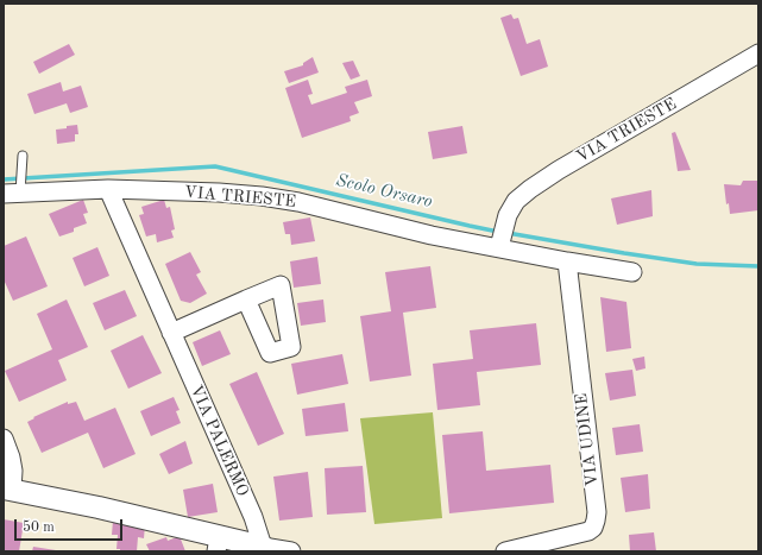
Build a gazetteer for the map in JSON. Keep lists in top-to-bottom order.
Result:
{
  "streets": {
    "street": ["VIA TRIESTE", "VIA UDINE", "VIA PALERMO"]
  },
  "crossings": [
    ["VIA TRIESTE", "VIA UDINE"],
    ["VIA TRIESTE", "VIA PALERMO"]
  ],
  "water": ["Scolo Orsaro"],
  "scale_bar": "50 m"
}
